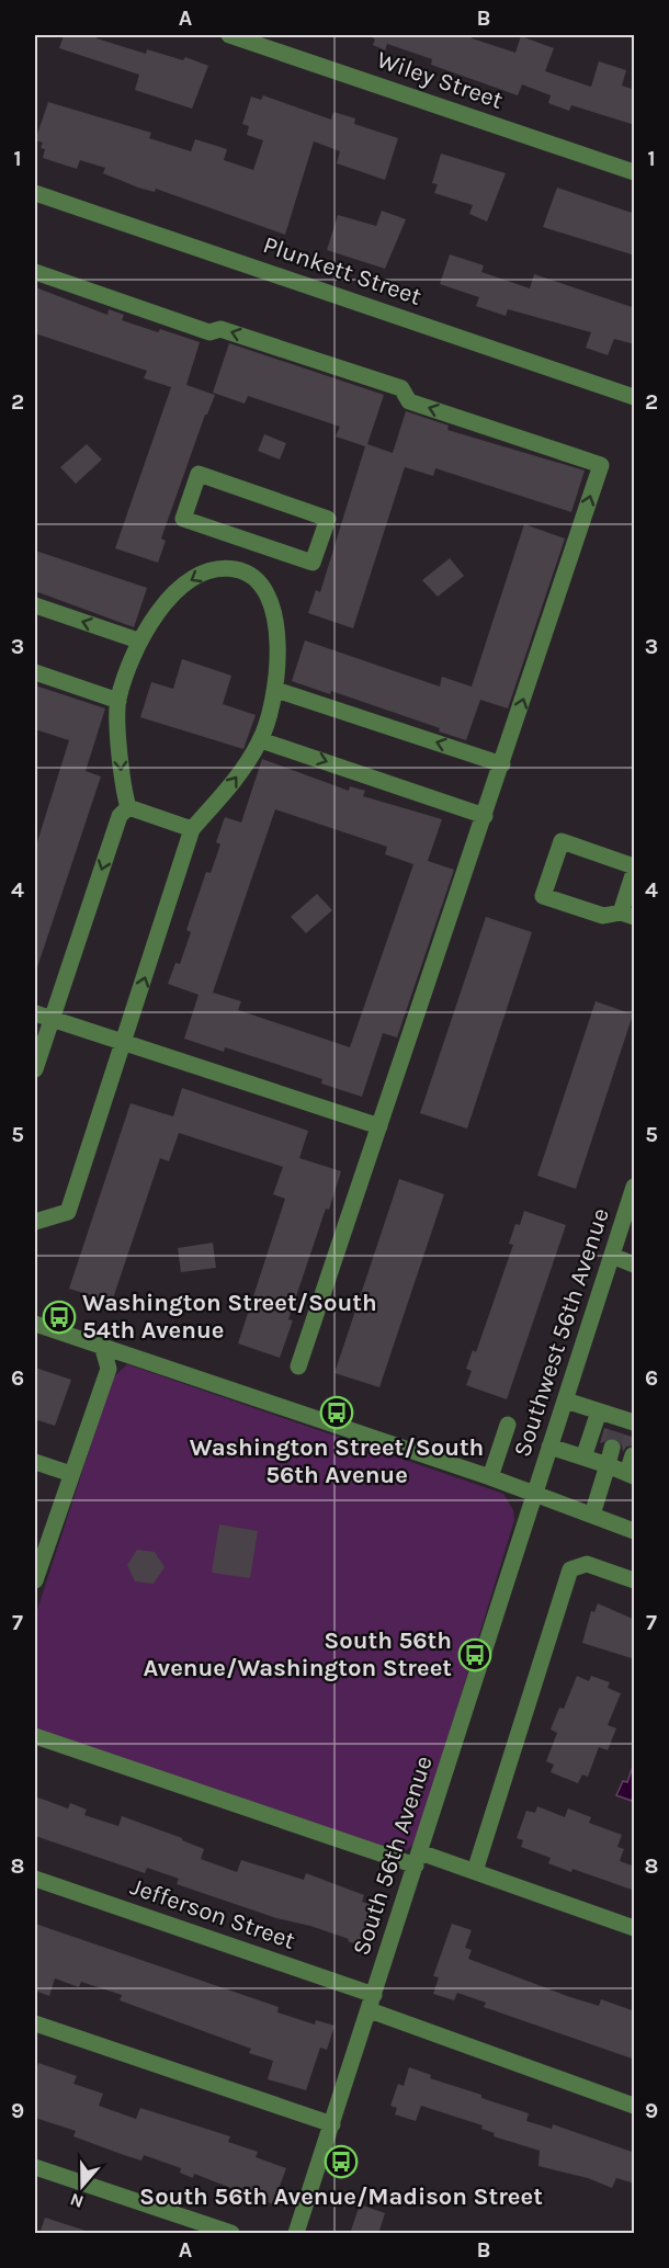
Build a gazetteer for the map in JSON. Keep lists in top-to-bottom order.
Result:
{
  "streets": {
    "street": [
      "Wiley Street",
      "Plunkett Street",
      "Southwest 56th Avenue",
      "South 56th Avenue",
      "Jefferson Street"
    ]
  },
  "crossings": [
    ["Southwest 56th Avenue", "South 56th Avenue"],
    ["South 56th Avenue", "Jefferson Street"]
  ],
  "places": {
    "bus stop": [
      "Washington Street/South 54th Avenue",
      "Washington Street/South 56th Avenue",
      "South 56th Avenue/Washington Street",
      "South 56th Avenue/Madison Street"
    ]
  },
  "north": "bottom",
  "grid": {
    "columns": ["A", "B"],
    "rows": [
      "1",
      "2",
      "3",
      "4",
      "5",
      "6",
      "7",
      "8",
      "9"
    ]
  }
}
